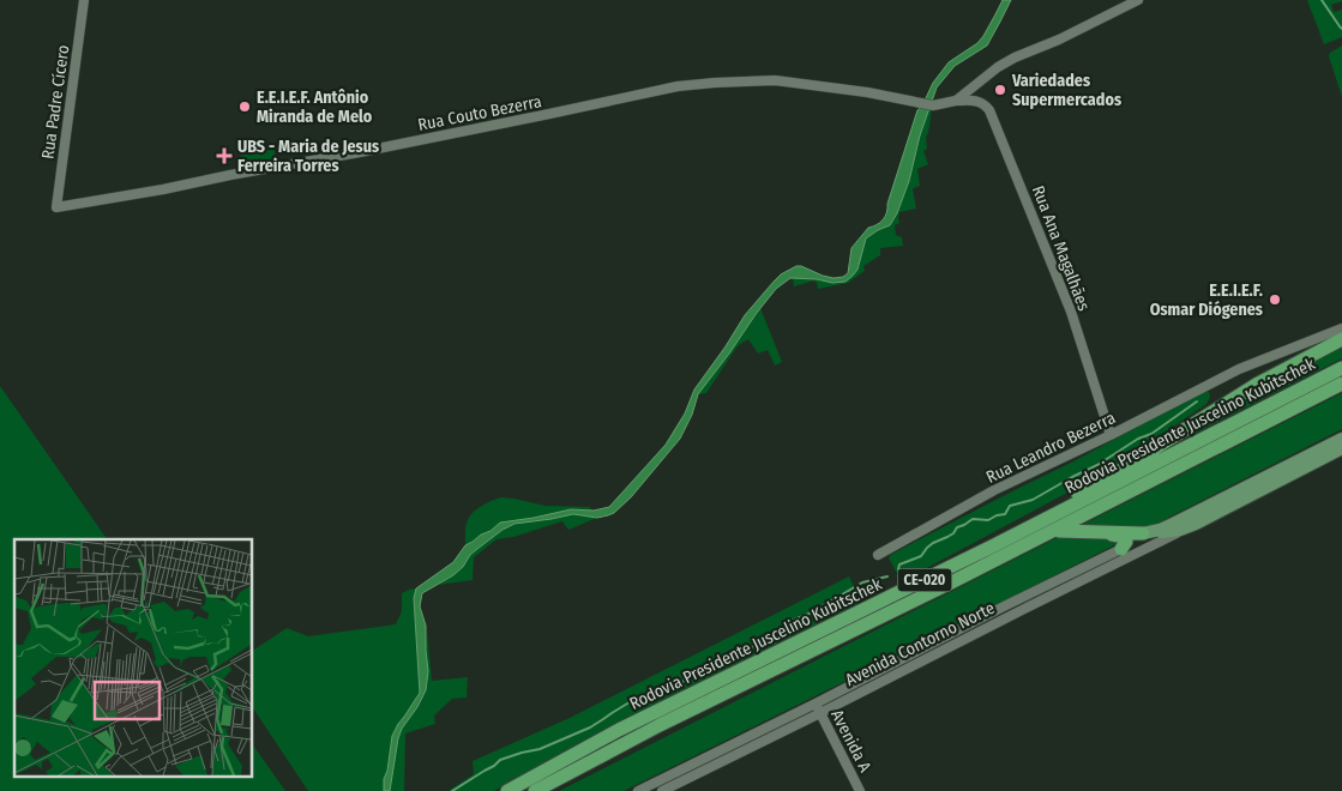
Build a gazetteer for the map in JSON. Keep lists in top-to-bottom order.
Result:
{
  "streets": {
    "highway": ["Rodovia Presidente Juscelino Kubitschek", "CE-020"],
    "street": [
      "Rua Padre Cícero",
      "Rua Couto Bezerra",
      "Rua Ana Magalhães",
      "Rua Leandro Bezerra",
      "Avenida Contorno Norte",
      "Avenida A"
    ]
  },
  "crossings": [
    ["Rua Padre Cícero", "Rua Couto Bezerra"],
    ["Rua Ana Magalhães", "Rua Leandro Bezerra"],
    ["Avenida Contorno Norte", "Avenida A"]
  ],
  "places": {
    "other": ["Variedades Supermercados", "E.E.I.E.F. Antônio Miranda de Melo", "E.E.I.E.F. Osmar Diógenes"],
    "health": ["UBS - Maria de Jesus Ferreira Torres"]
  }
}
